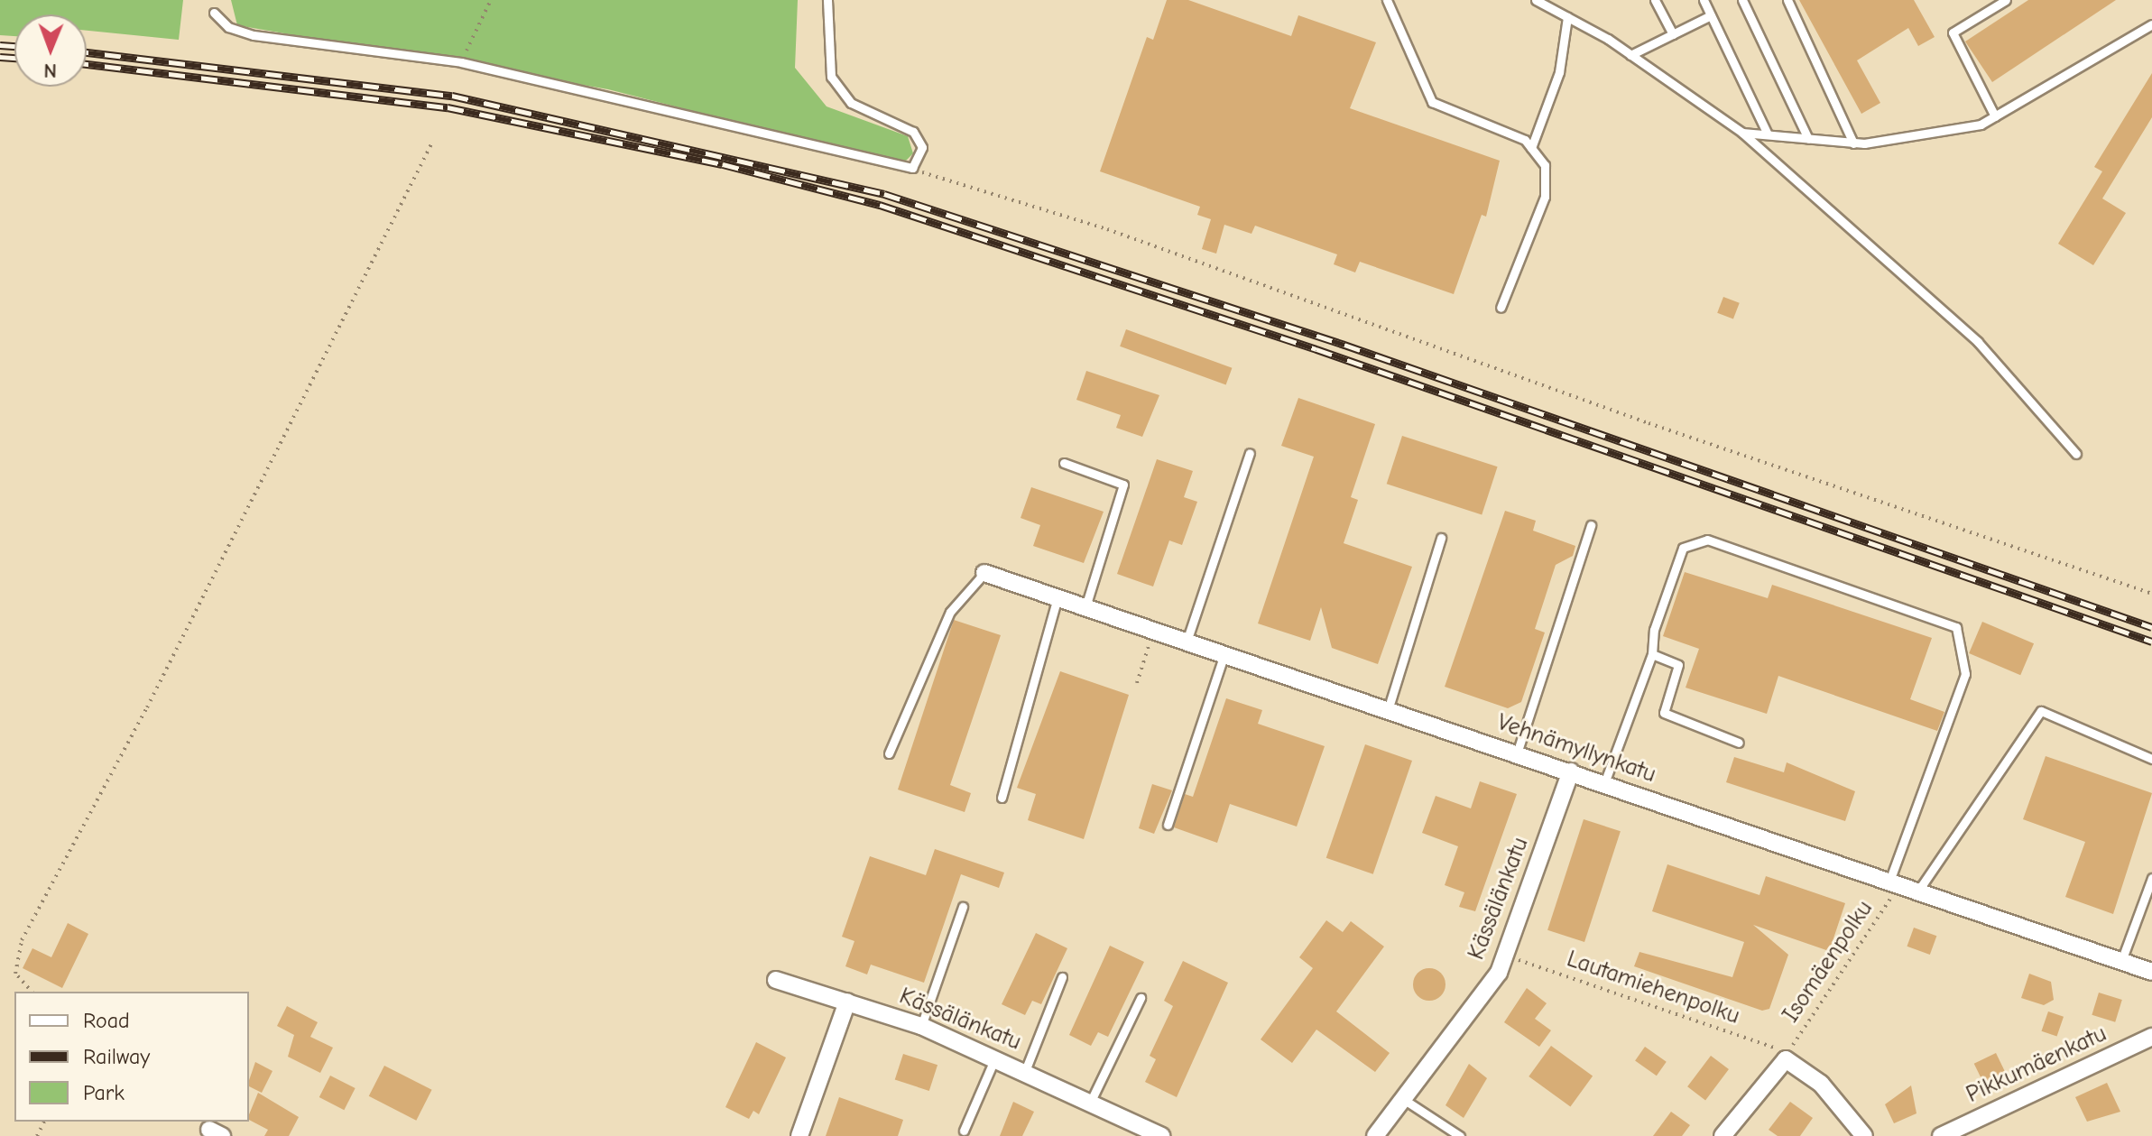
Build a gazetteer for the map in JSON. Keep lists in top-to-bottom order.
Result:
{
  "streets": {
    "street": ["Vehnämyllynkatu", "Kässälänkatu", "Pikkumäenkatu"],
    "path": ["Isomäenpolku", "Lautamiehenpolku"]
  },
  "crossings": [
    ["Vehnämyllynkatu", "Kässälänkatu"],
    ["Vehnämyllynkatu", "Isomäenpolku"],
    ["Kässälänkatu", "Lautamiehenpolku"],
    ["Isomäenpolku", "Lautamiehenpolku"]
  ],
  "legend": ["Road", "Railway", "Park"],
  "north": "bottom"
}
